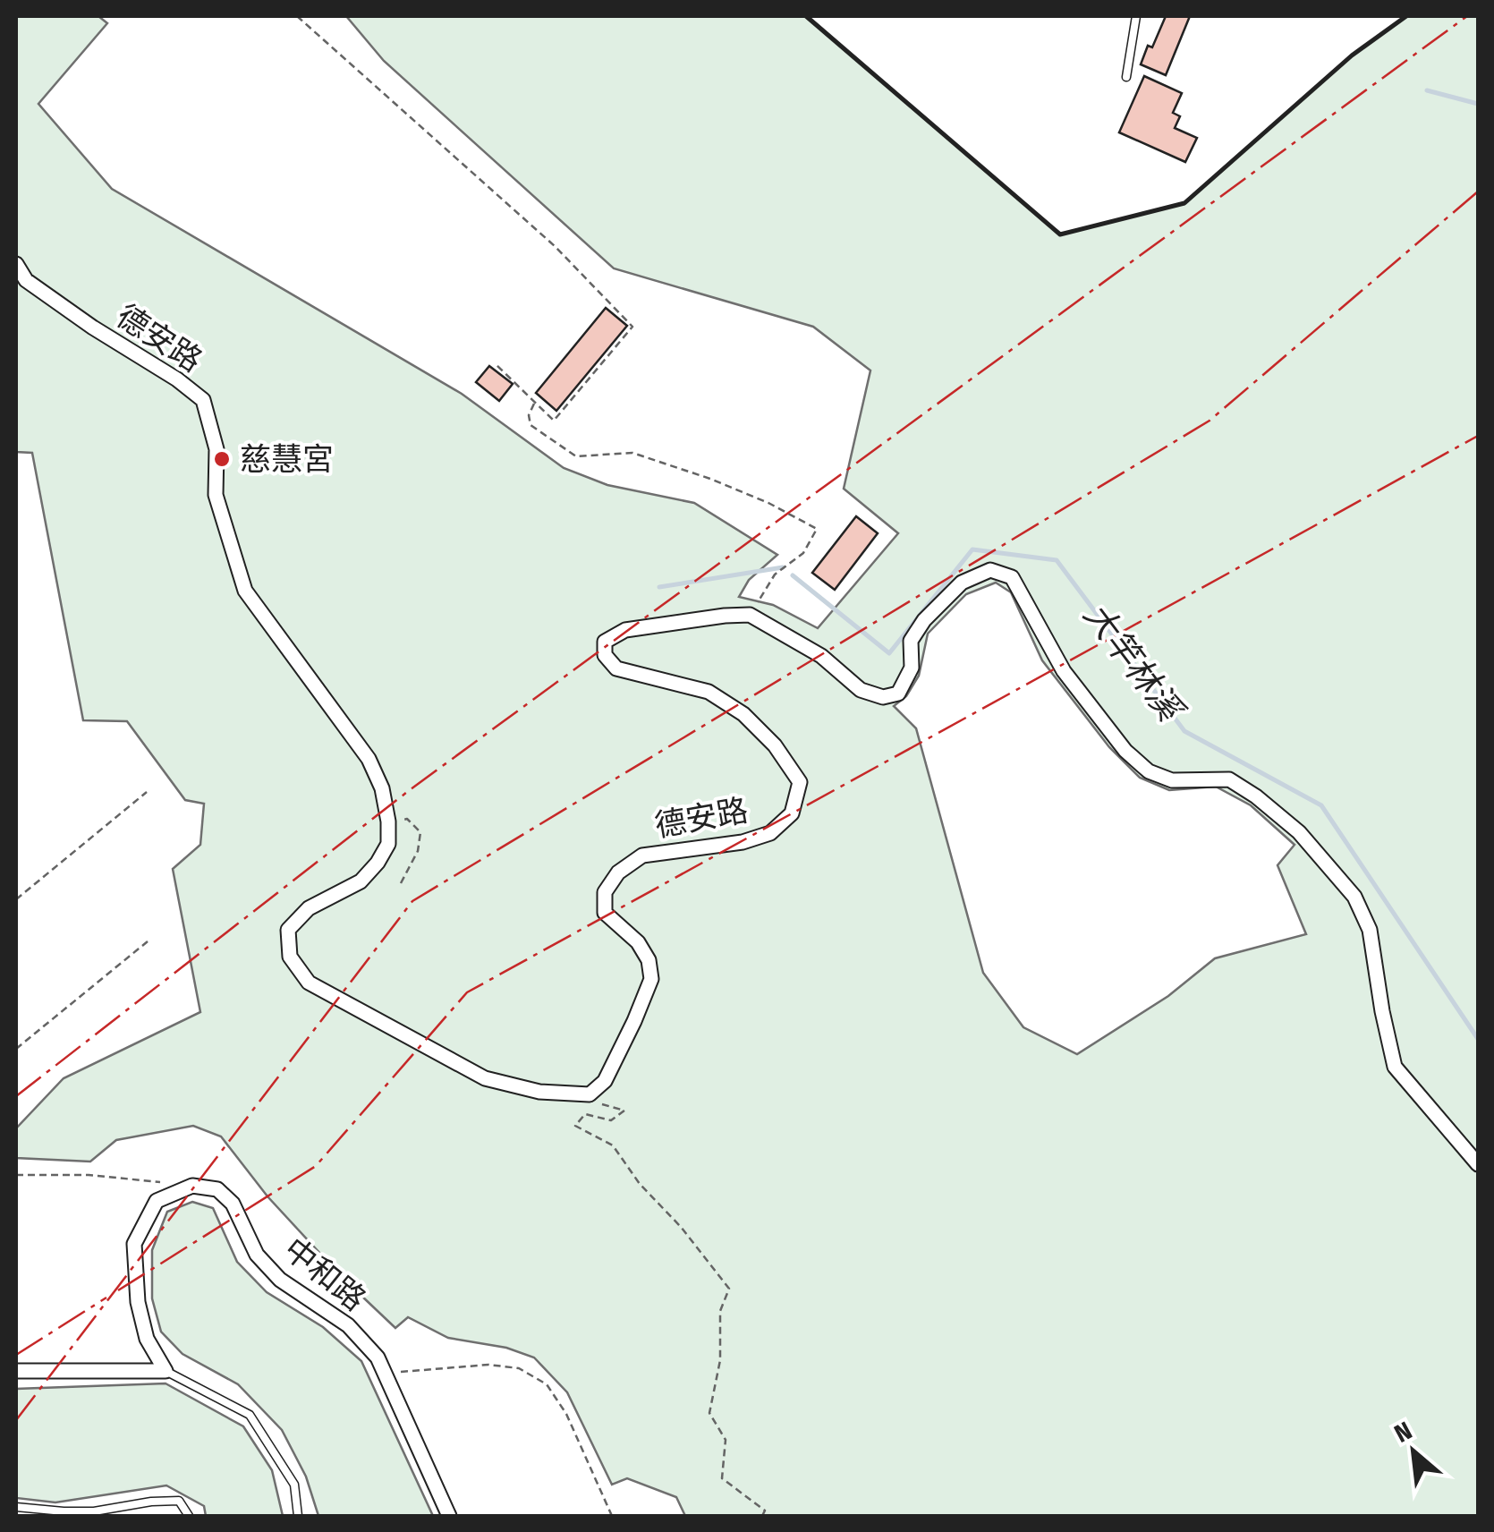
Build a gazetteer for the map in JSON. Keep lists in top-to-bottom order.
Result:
{
  "streets": {
    "street": ["德安路", "中和路"]
  },
  "water": ["大竿林溪"],
  "places": ["慈慧宮"],
  "north": "top left"
}
